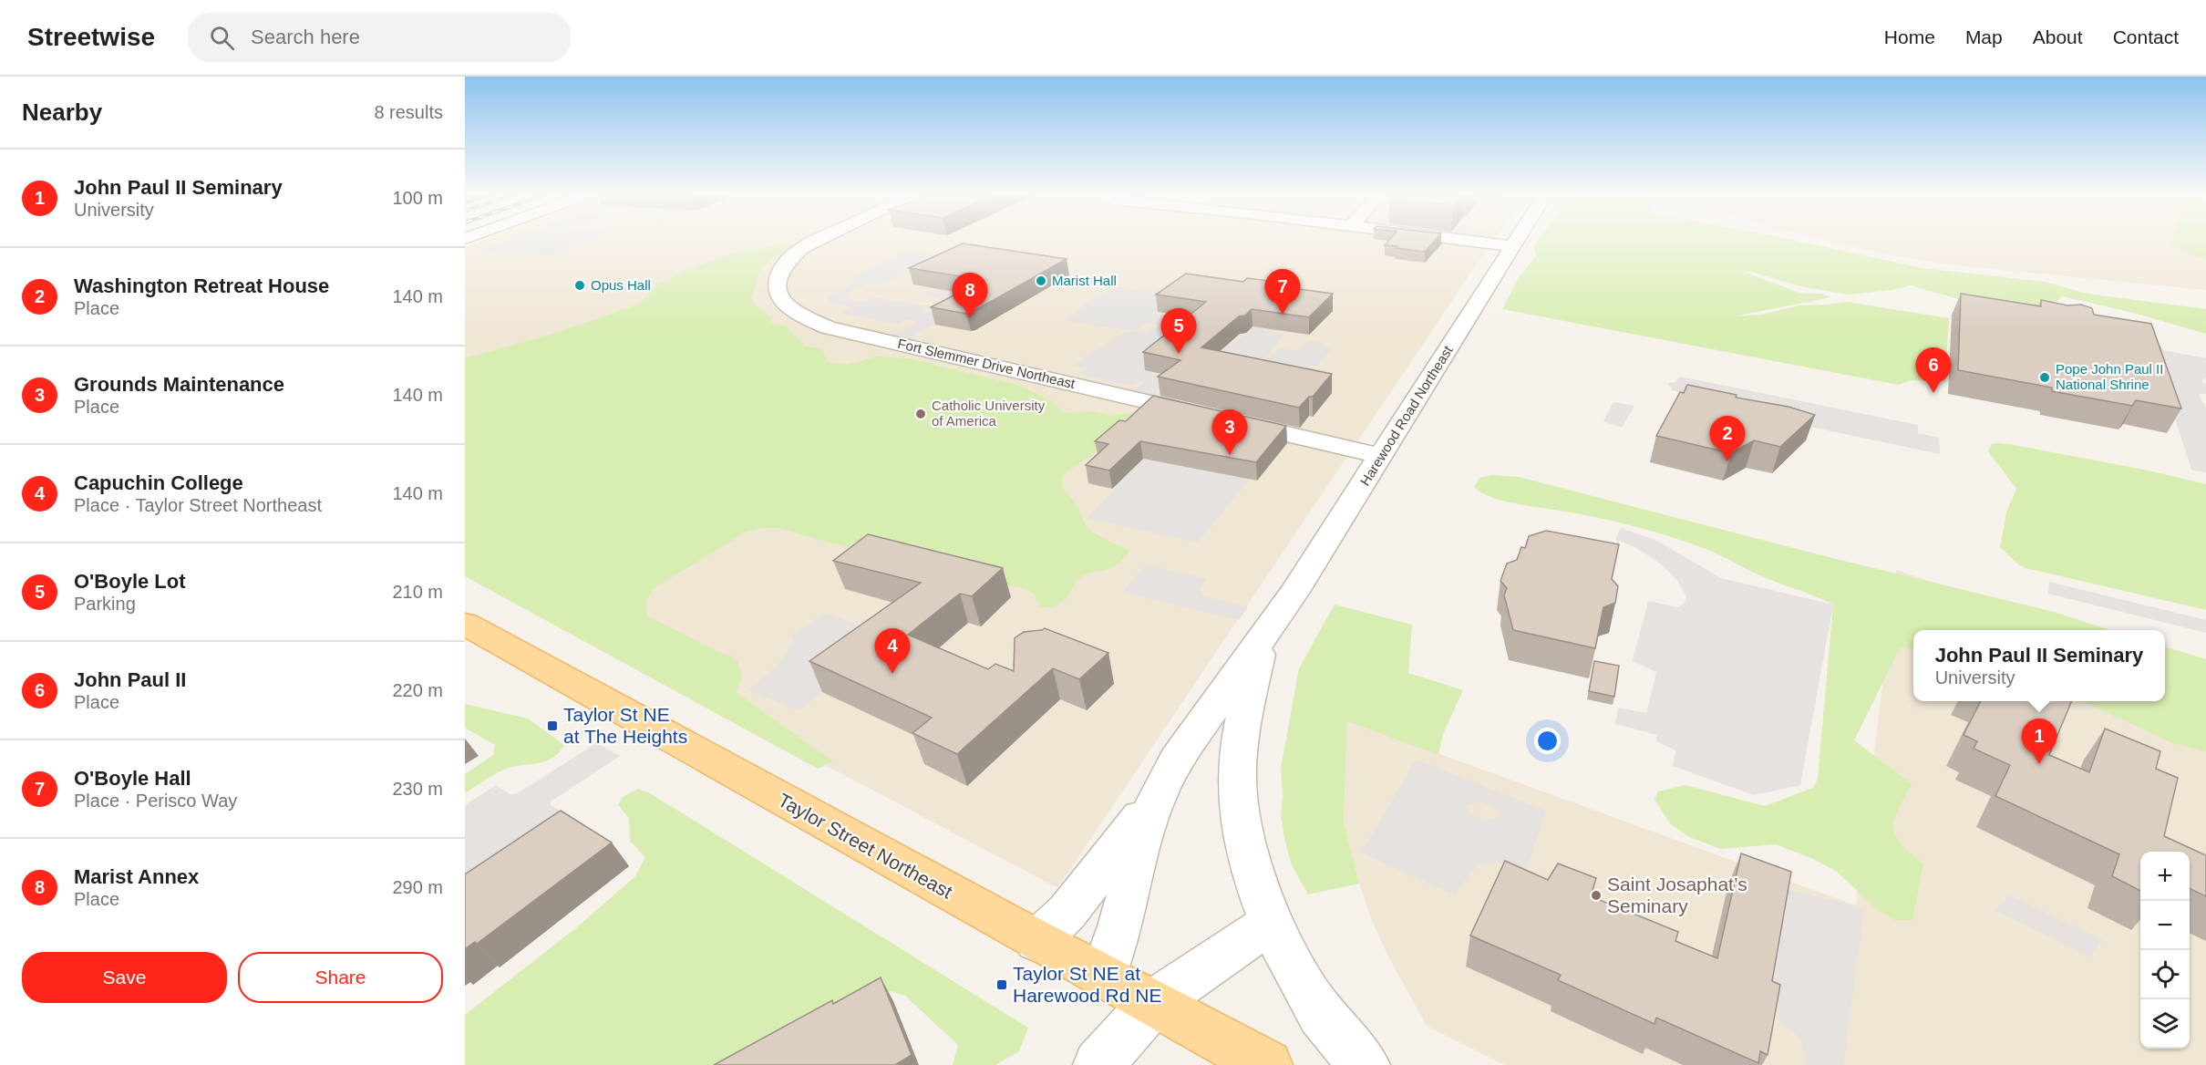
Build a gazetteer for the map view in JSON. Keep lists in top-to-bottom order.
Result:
{
  "streets": {
    "main road": ["Taylor Street Northeast"],
    "street": ["Fort Slemmer Drive Northeast", "Harewood Road Northeast"]
  },
  "crossings": [
    ["Harewood Road Northeast", "Taylor Street Northeast"]
  ],
  "places": {
    "other": [
      "Marist Hall",
      "Opus Hall",
      "Pope John Paul II National Shrine",
      "Catholic University of America",
      "Saint Josaphat’s Seminary"
    ],
    "transit": ["Taylor St NE at The Heights", "Taylor St NE at Harewood Rd NE"]
  },
  "page": {
    "header": "Streetwise",
    "search": "Search here",
    "nav": [
      "Home",
      "Map",
      "About",
      "Contact"
    ],
    "heading": ["Nearby", "8 results"],
    "list": [
      {
        "mark": "1",
        "name": "John Paul II Seminary",
        "note": "University",
        "value": "100 m"
      },
      {
        "mark": "2",
        "name": "Washington Retreat House",
        "note": "Place",
        "value": "140 m"
      },
      {
        "mark": "3",
        "name": "Grounds Maintenance",
        "note": "Place",
        "value": "140 m"
      },
      {
        "mark": "4",
        "name": "Capuchin College",
        "note": "Place · Taylor Street Northeast",
        "value": "140 m"
      },
      {
        "mark": "5",
        "name": "O'Boyle Lot",
        "note": "Parking",
        "value": "210 m"
      },
      {
        "mark": "6",
        "name": "John Paul II",
        "note": "Place",
        "value": "220 m"
      },
      {
        "mark": "7",
        "name": "O'Boyle Hall",
        "note": "Place · Perisco Way",
        "value": "230 m"
      },
      {
        "mark": "8",
        "name": "Marist Annex",
        "note": "Place",
        "value": "290 m"
      }
    ],
    "pins": [
      "7",
      "8",
      "5",
      "6",
      "3",
      "2",
      "4",
      "1"
    ],
    "popup": ["John Paul II Seminary", "University"],
    "map_buttons": ["+", "−"],
    "buttons": ["Save", "Share"]
  }
}
